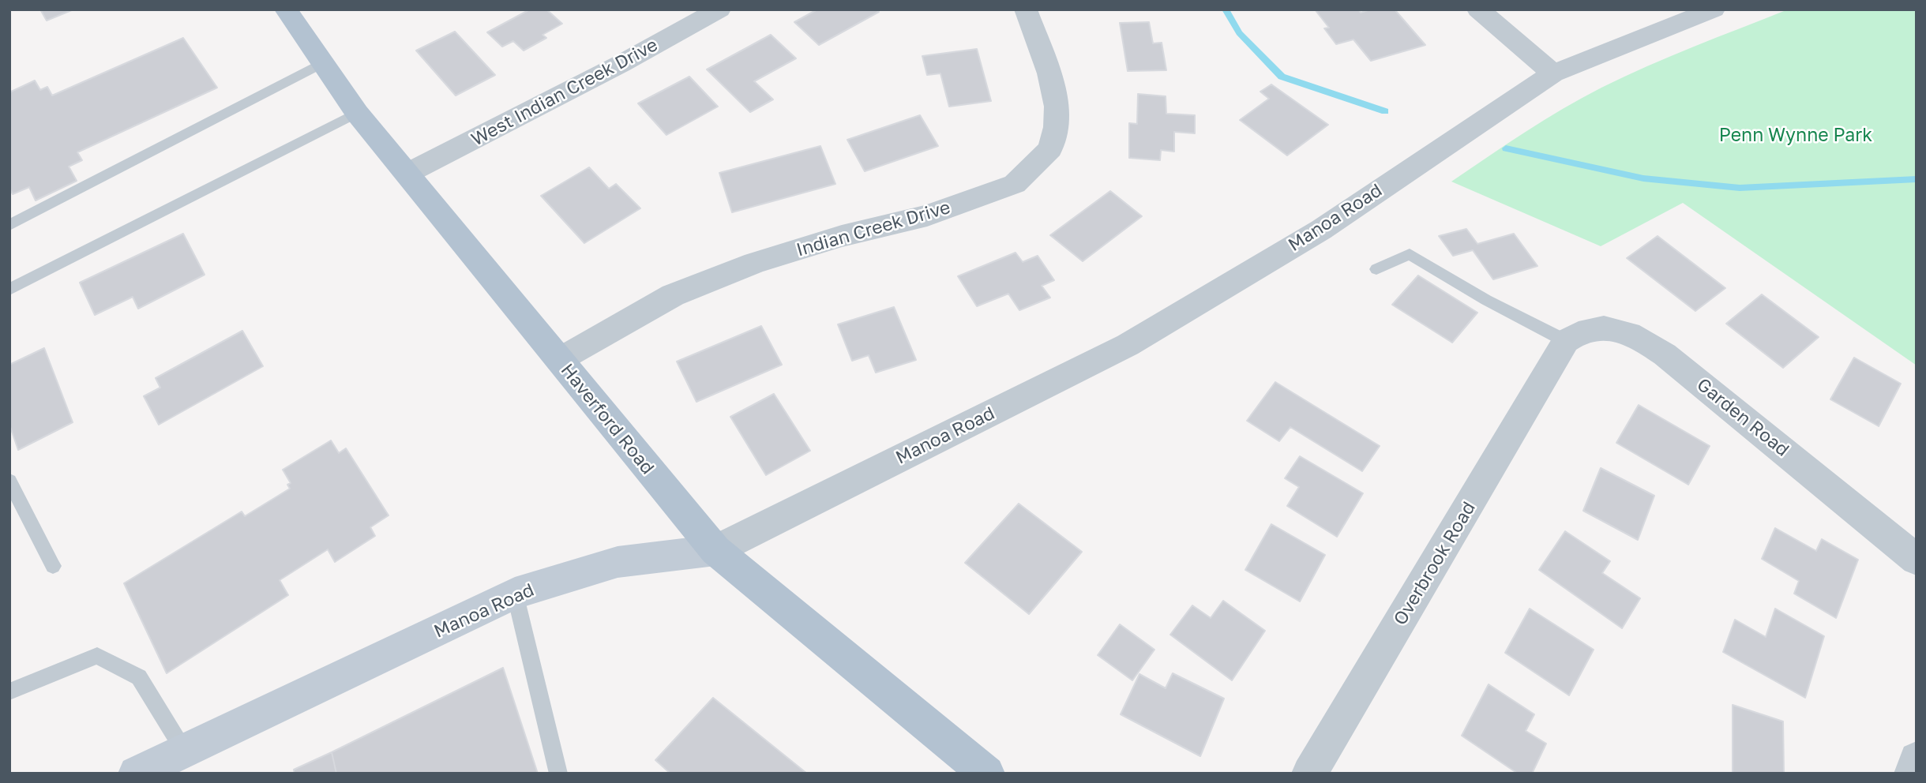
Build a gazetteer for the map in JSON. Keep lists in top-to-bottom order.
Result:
{
  "streets": {
    "main road": ["Manoa Road", "Haverford Road"],
    "street": [
      "West Indian Creek Drive",
      "Indian Creek Drive",
      "Garden Road",
      "Overbrook Road"
    ]
  },
  "crossings": [
    ["West Indian Creek Drive", "Haverford Road"],
    ["Manoa Road", "Haverford Road"],
    ["Indian Creek Drive", "Haverford Road"],
    ["Garden Road", "Overbrook Road"]
  ],
  "parks": ["Penn Wynne Park"]
}
